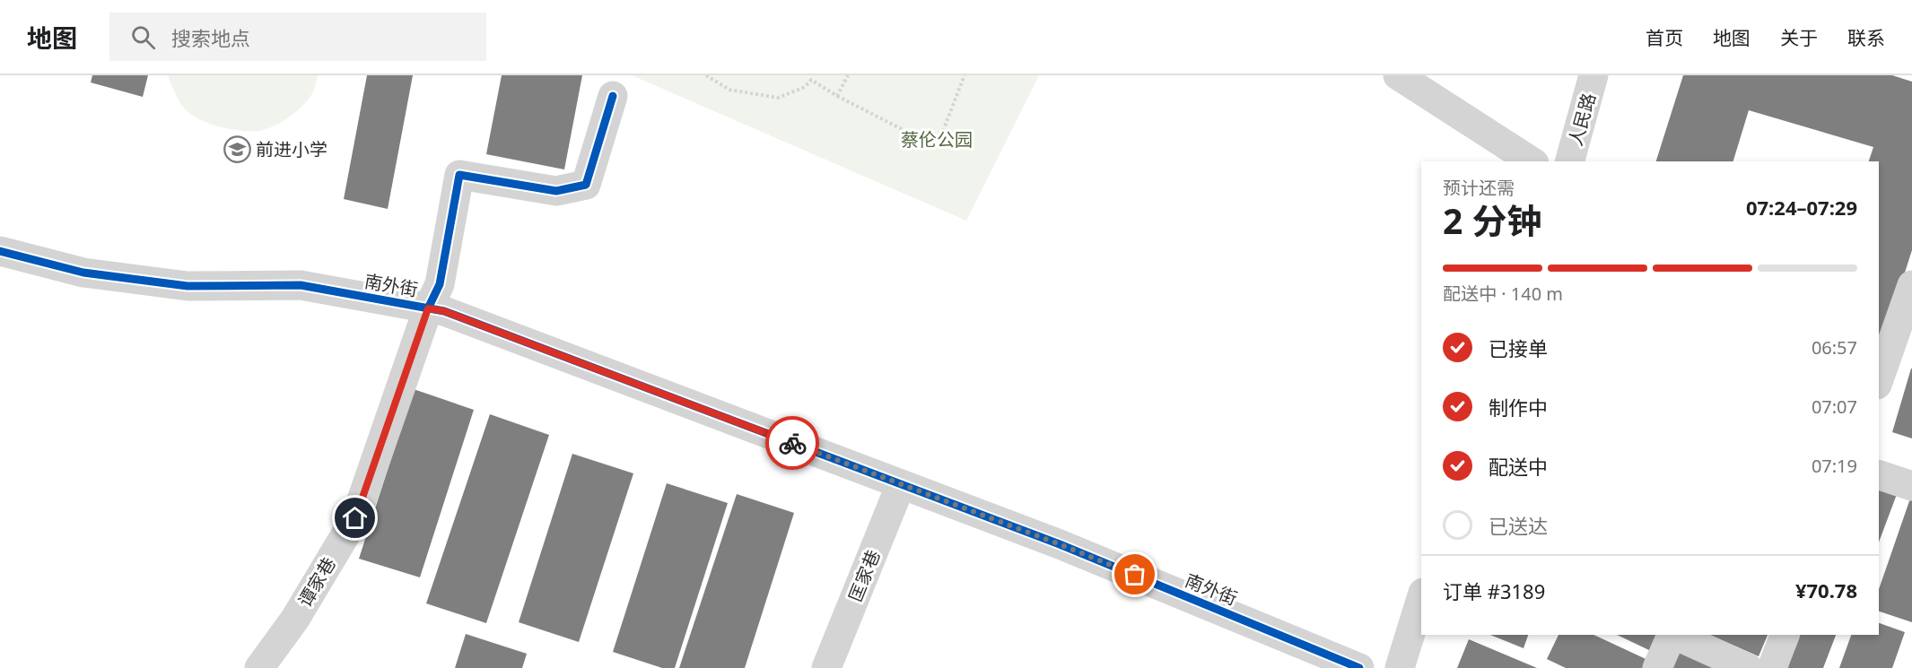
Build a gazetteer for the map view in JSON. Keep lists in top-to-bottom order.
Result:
{
  "streets": {
    "street": [
      "人民路",
      "南外街",
      "匡家巷",
      "谭家巷"
    ]
  },
  "crossings": [
    ["南外街", "匡家巷"],
    ["南外街", "谭家巷"]
  ],
  "parks": ["蔡伦公园"],
  "places": {
    "school or university": ["前进小学"]
  },
  "page": {
    "header": "地图",
    "search": "搜索地点",
    "nav": [
      "首页",
      "地图",
      "关于",
      "联系"
    ],
    "heading": ["2 分钟", "预计还需", "07:24–07:29"],
    "panel": ["订单 #3189", "¥70.78"],
    "bar": "配送中 · 140 m",
    "list": [
      ["已接单", "06:57"],
      ["制作中", "07:07"],
      ["配送中", "07:19"],
      "已送达"
    ]
  }
}
